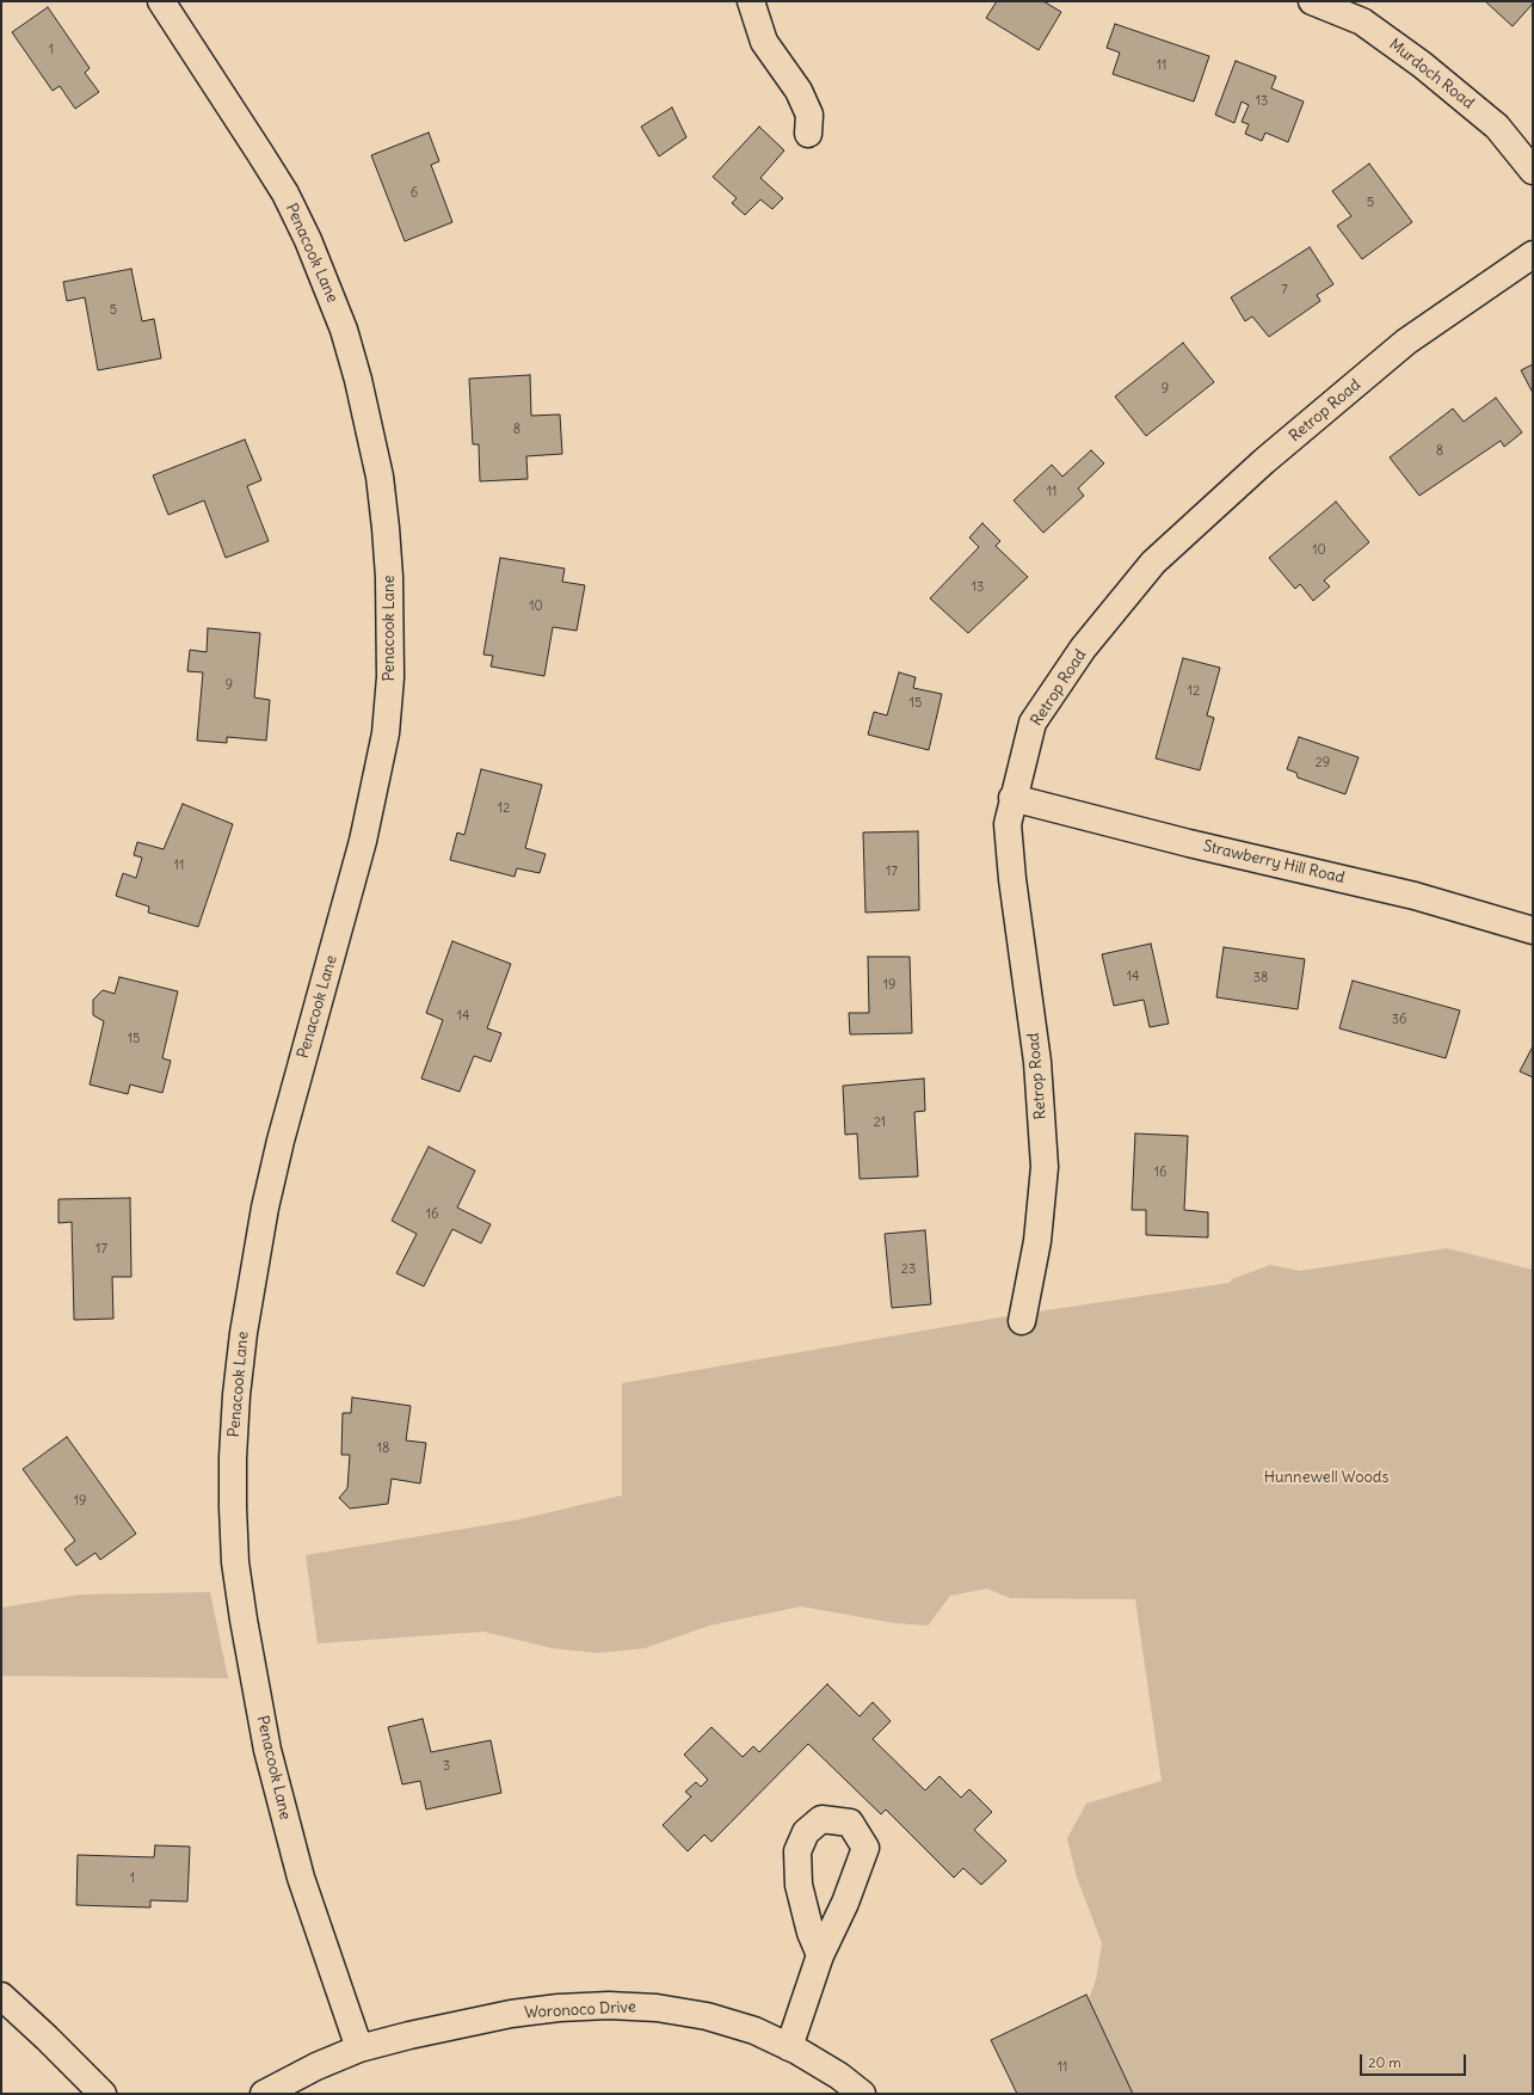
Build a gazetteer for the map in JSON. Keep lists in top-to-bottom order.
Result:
{
  "streets": {
    "street": [
      "Murdoch Road",
      "Penacook Lane",
      "Retrop Road",
      "Strawberry Hill Road",
      "Woronoco Drive"
    ]
  },
  "crossings": [
    ["Penacook Lane", "Woronoco Drive"],
    ["Retrop Road", "Strawberry Hill Road"]
  ],
  "parks": ["Hunnewell Woods"],
  "house_numbers": [
    "1",
    "11",
    "13",
    "6",
    "5",
    "7",
    "5",
    "9",
    "8",
    "8",
    "11",
    "10",
    "13",
    "10",
    "9",
    "12",
    "15",
    "29",
    "12",
    "11",
    "17",
    "14",
    "38",
    "19",
    "14",
    "36",
    "15",
    "21",
    "16",
    "16",
    "17",
    "23",
    "18",
    "19",
    "3",
    "1",
    "11"
  ],
  "scale_bar": "20 m"
}
